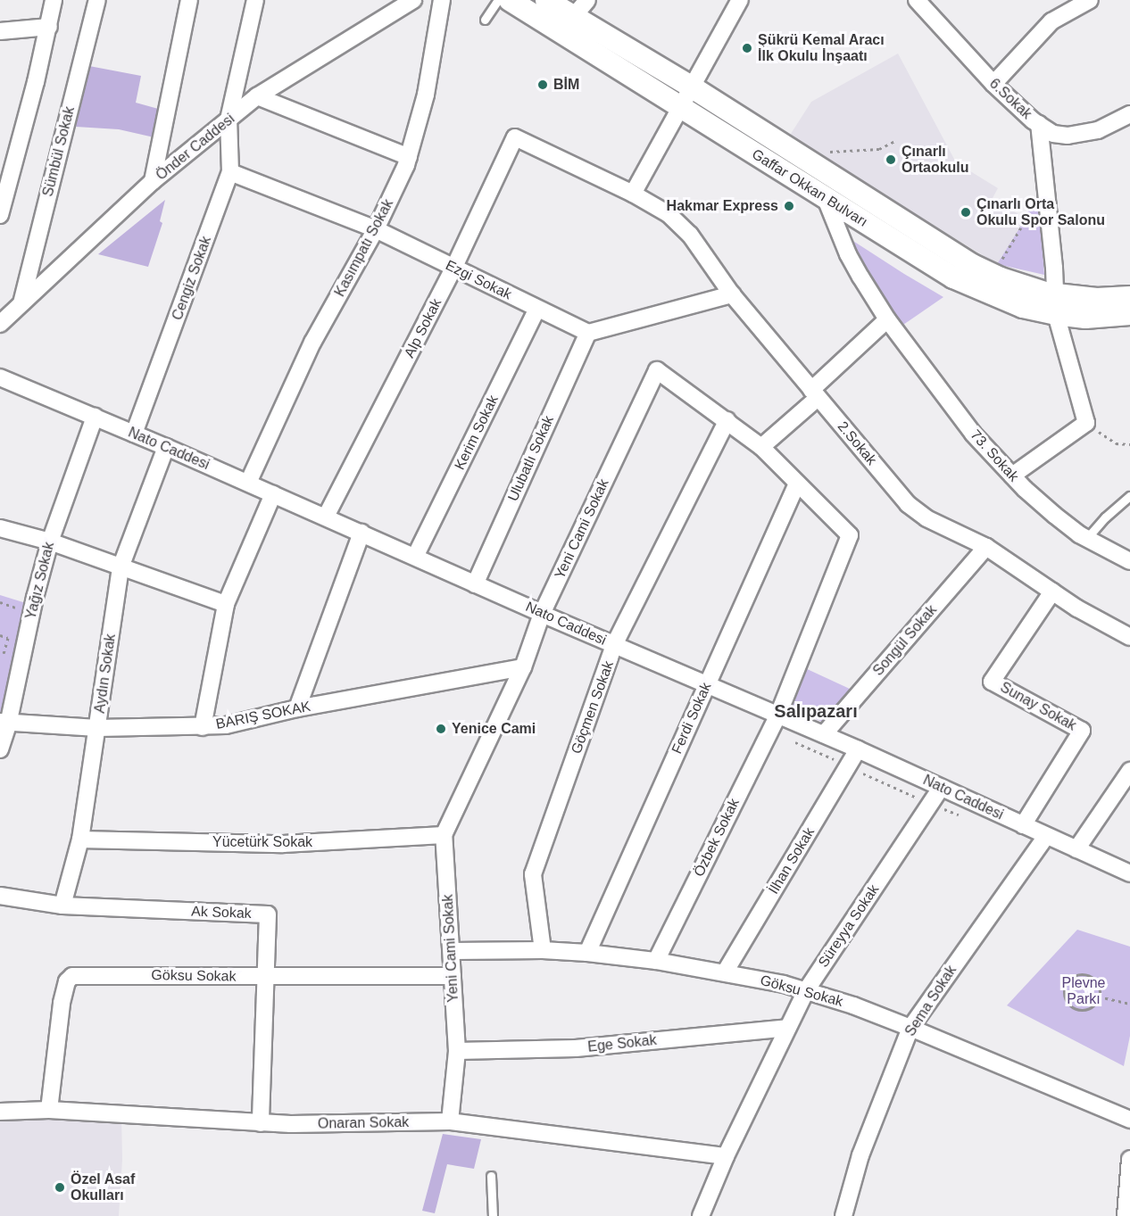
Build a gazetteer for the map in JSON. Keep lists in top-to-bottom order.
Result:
{
  "streets": {
    "main road": ["Gaffar Okkan Bulvarı"],
    "street": [
      "6.Sokak",
      "Önder Caddesi",
      "Sümbül Sokak",
      "Kasımpatı Sokak",
      "Cengiz Sokak",
      "Ezgi Sokak",
      "Alp Sokak",
      "Kerim Sokak",
      "2.Sokak",
      "Nato Caddesi",
      "73. Sokak",
      "Ulubatlı Sokak",
      "Yeni Cami Sokak",
      "Yağız Sokak",
      "Songül Sokak",
      "Aydın Sokak",
      "Sunay Sokak",
      "Göçmen Sokak",
      "BARIŞ SOKAK",
      "Ferdi Sokak",
      "Özbek Sokak",
      "Yücetürk Sokak",
      "İlhan Sokak",
      "Ak Sokak",
      "Süreyya Sokak",
      "Göksu Sokak",
      "Sema Sokak",
      "Ege Sokak",
      "Onaran Sokak"
    ]
  },
  "crossings": [
    ["6.Sokak", "Gaffar Okkan Bulvarı"],
    ["Önder Caddesi", "Sümbül Sokak"],
    ["Önder Caddesi", "Cengiz Sokak"],
    ["Gaffar Okkan Bulvarı", "73. Sokak"],
    ["Kasımpatı Sokak", "Ezgi Sokak"],
    ["Kasımpatı Sokak", "Nato Caddesi"],
    ["Cengiz Sokak", "Ezgi Sokak"],
    ["Cengiz Sokak", "Nato Caddesi"],
    ["Ezgi Sokak", "Alp Sokak"],
    ["Ezgi Sokak", "Kerim Sokak"],
    ["Ezgi Sokak", "Ulubatlı Sokak"],
    ["Alp Sokak", "2.Sokak"],
    ["Alp Sokak", "Nato Caddesi"],
    ["Kerim Sokak", "Nato Caddesi"],
    ["2.Sokak", "Songül Sokak"],
    ["2.Sokak", "Sunay Sokak"],
    ["Nato Caddesi", "Ulubatlı Sokak"],
    ["Nato Caddesi", "Yeni Cami Sokak"],
    ["Nato Caddesi", "Yağız Sokak"],
    ["Nato Caddesi", "Songül Sokak"],
    ["Nato Caddesi", "Aydın Sokak"],
    ["Nato Caddesi", "Sunay Sokak"],
    ["Nato Caddesi", "Göçmen Sokak"],
    ["Nato Caddesi", "Ferdi Sokak"],
    ["Nato Caddesi", "Özbek Sokak"],
    ["Nato Caddesi", "İlhan Sokak"],
    ["Nato Caddesi", "Süreyya Sokak"],
    ["Nato Caddesi", "Sema Sokak"],
    ["Yeni Cami Sokak", "Göçmen Sokak"],
    ["Yeni Cami Sokak", "BARIŞ SOKAK"],
    ["Yeni Cami Sokak", "Ferdi Sokak"],
    ["Yeni Cami Sokak", "Özbek Sokak"],
    ["Yeni Cami Sokak", "Yücetürk Sokak"],
    ["Yeni Cami Sokak", "Göksu Sokak"],
    ["Yeni Cami Sokak", "Ege Sokak"],
    ["Yeni Cami Sokak", "Onaran Sokak"],
    ["Yağız Sokak", "BARIŞ SOKAK"],
    ["Aydın Sokak", "BARIŞ SOKAK"],
    ["Aydın Sokak", "Yücetürk Sokak"],
    ["Aydın Sokak", "Ak Sokak"],
    ["Göçmen Sokak", "Göksu Sokak"],
    ["Ferdi Sokak", "Göksu Sokak"],
    ["Özbek Sokak", "Göksu Sokak"],
    ["İlhan Sokak", "Göksu Sokak"],
    ["Ak Sokak", "Göksu Sokak"],
    ["Ak Sokak", "Onaran Sokak"],
    ["Süreyya Sokak", "Göksu Sokak"],
    ["Süreyya Sokak", "Ege Sokak"],
    ["Süreyya Sokak", "Onaran Sokak"],
    ["Göksu Sokak", "Sema Sokak"],
    ["Göksu Sokak", "Onaran Sokak"]
  ],
  "districts": ["Salıpazarı"],
  "parks": ["Plevne Parkı"],
  "places": [
    "Şükrü Kemal Aracı İlk Okulu İnşaatı",
    "BİM",
    "Çınarlı Ortaokulu",
    "Hakmar Express",
    "Çınarlı Orta Okulu Spor Salonu",
    "Yenice Cami",
    "Özel Asaf Okulları"
  ]
}
